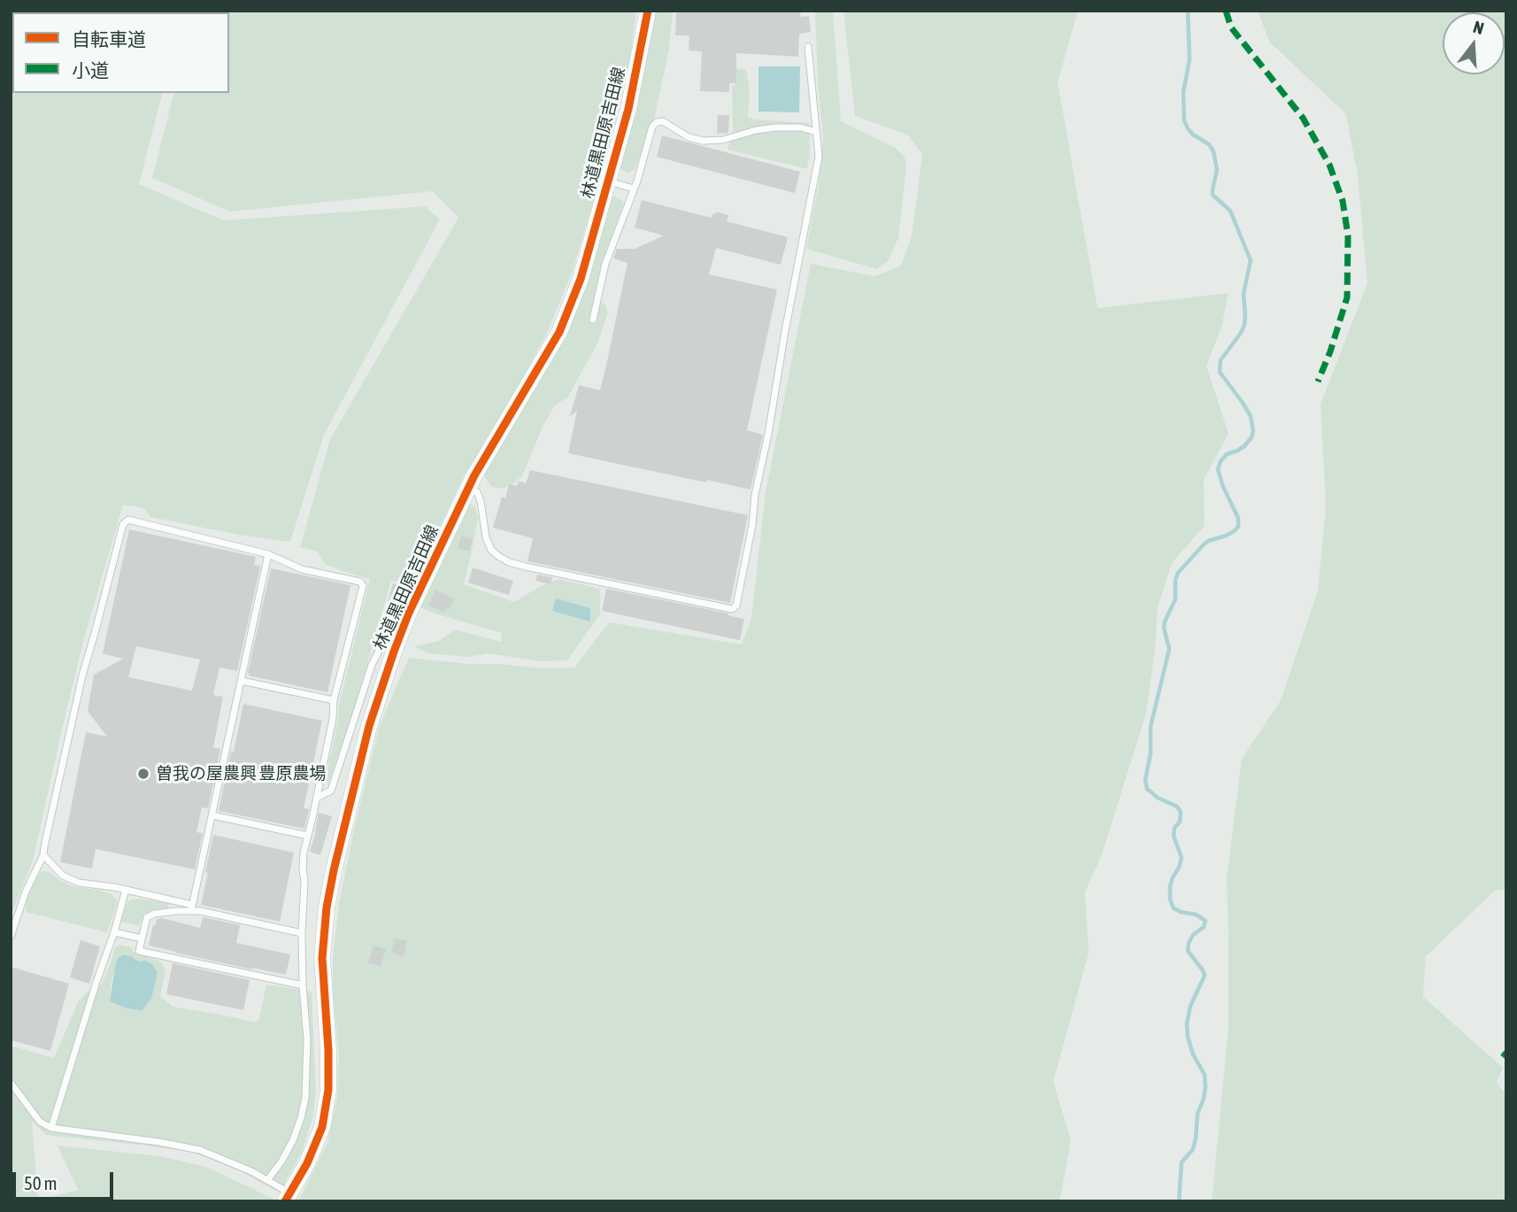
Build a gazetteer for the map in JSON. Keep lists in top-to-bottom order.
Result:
{
  "streets": {
    "street": ["林道黒田原吉田線"]
  },
  "places": ["曽我の屋農興 豊原農場"],
  "legend": ["自転車道", "小道"],
  "scale_bar": "50 m",
  "north": "top"
}
